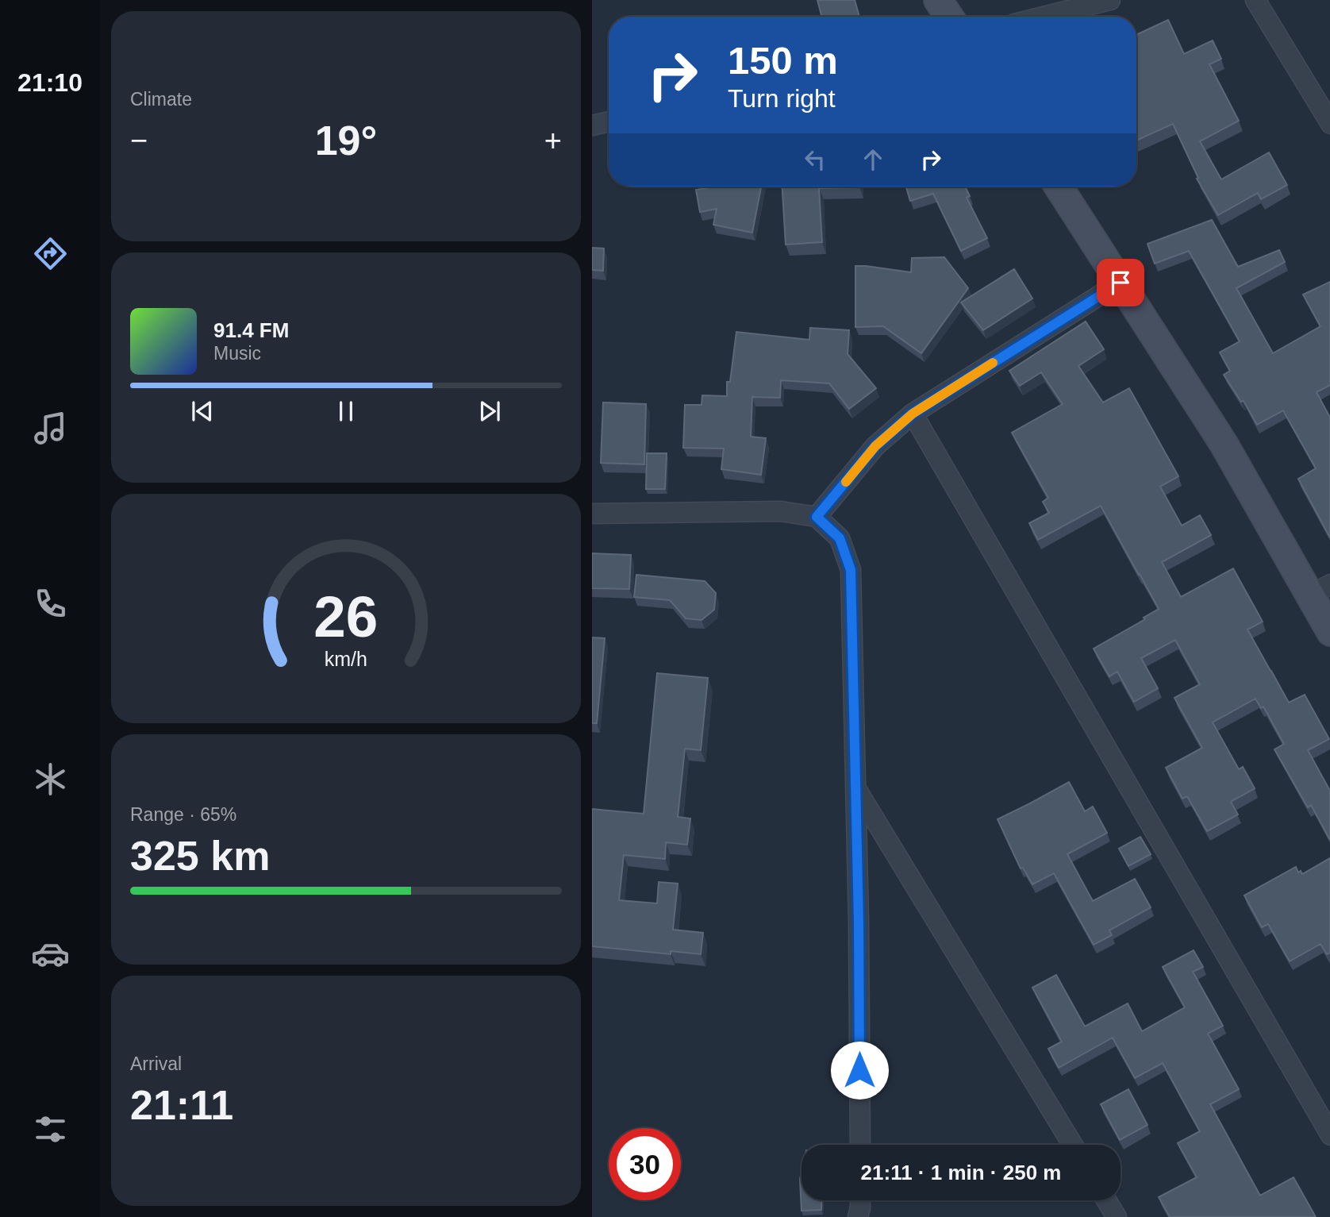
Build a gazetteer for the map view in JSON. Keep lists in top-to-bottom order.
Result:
{
  "page": {
    "tabs": "21:10",
    "tile": [
      "Climate",
      ["Range · 65%", "325 km"],
      ["Arrival", "21:11"]
    ],
    "turn": ["150 m", "Turn right"],
    "heat": ["−", "19°", "+"],
    "song": ["91.4 FM", "Music"],
    "limit": "30",
    "trip": "21:11 · 1 min · 250 m",
    "gauge": ["26", "km/h"]
  }
}
